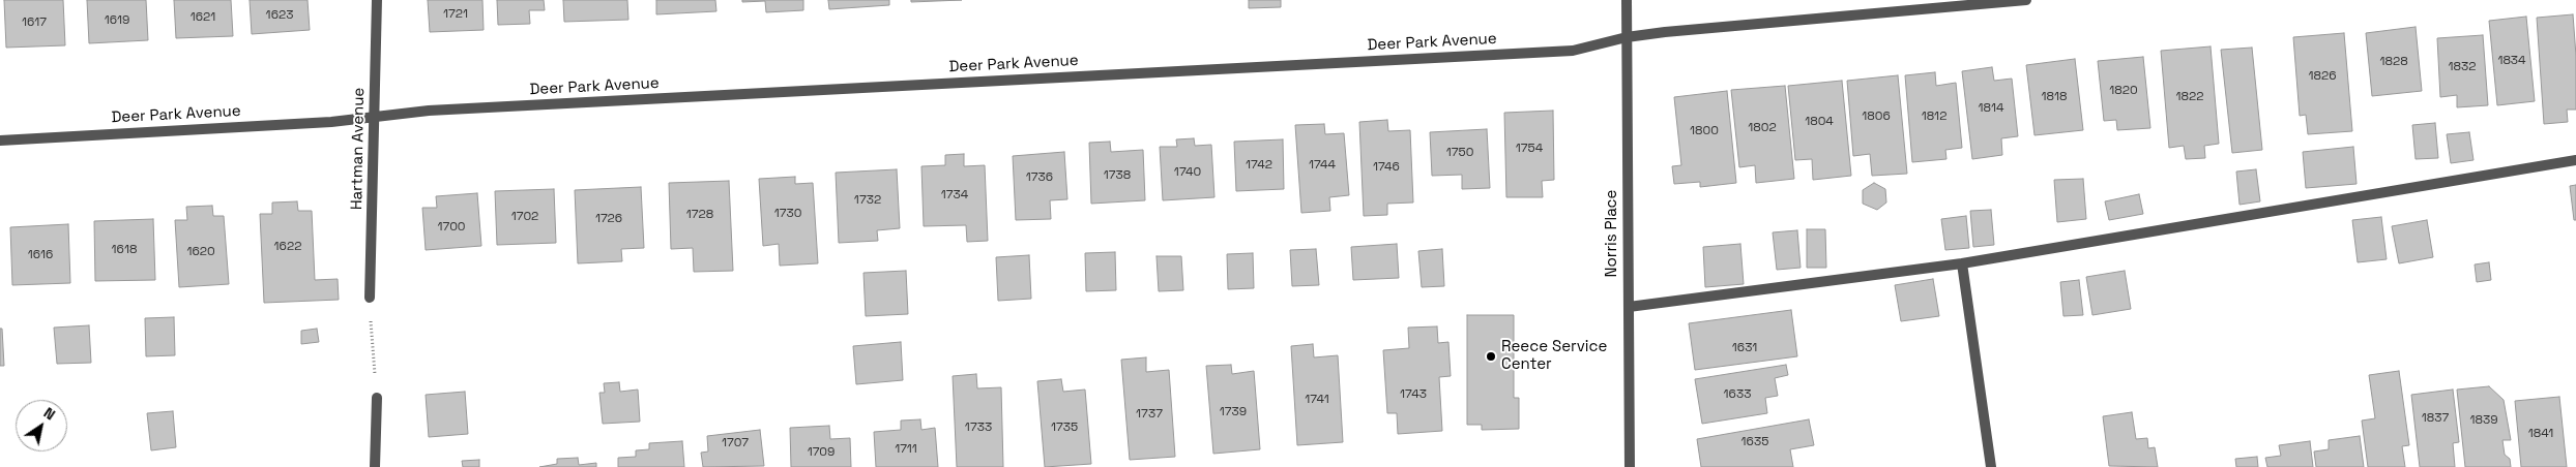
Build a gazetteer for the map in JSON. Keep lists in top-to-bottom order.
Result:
{
  "streets": {
    "street": ["Deer Park Avenue", "Hartman Avenue", "Norris Place"]
  },
  "crossings": [
    ["Deer Park Avenue", "Hartman Avenue"],
    ["Deer Park Avenue", "Norris Place"]
  ],
  "places": ["Reece Service Center"],
  "house_numbers": [
    "1721",
    "1623",
    "1621",
    "1619",
    "1617",
    "1834",
    "1828",
    "1832",
    "1826",
    "1820",
    "1818",
    "1822",
    "1814",
    "1806",
    "1812",
    "1804",
    "1802",
    "1800",
    "1754",
    "1750",
    "1742",
    "1744",
    "1746",
    "1740",
    "1738",
    "1736",
    "1734",
    "1732",
    "1730",
    "1728",
    "1702",
    "1726",
    "1700",
    "1622",
    "1618",
    "1620",
    "1616",
    "1631",
    "1743",
    "1633",
    "1741",
    "1739",
    "1737",
    "1837",
    "1839",
    "1733",
    "1735",
    "1841",
    "1635",
    "1707",
    "1711",
    "1709"
  ],
  "north": "top right"
}
